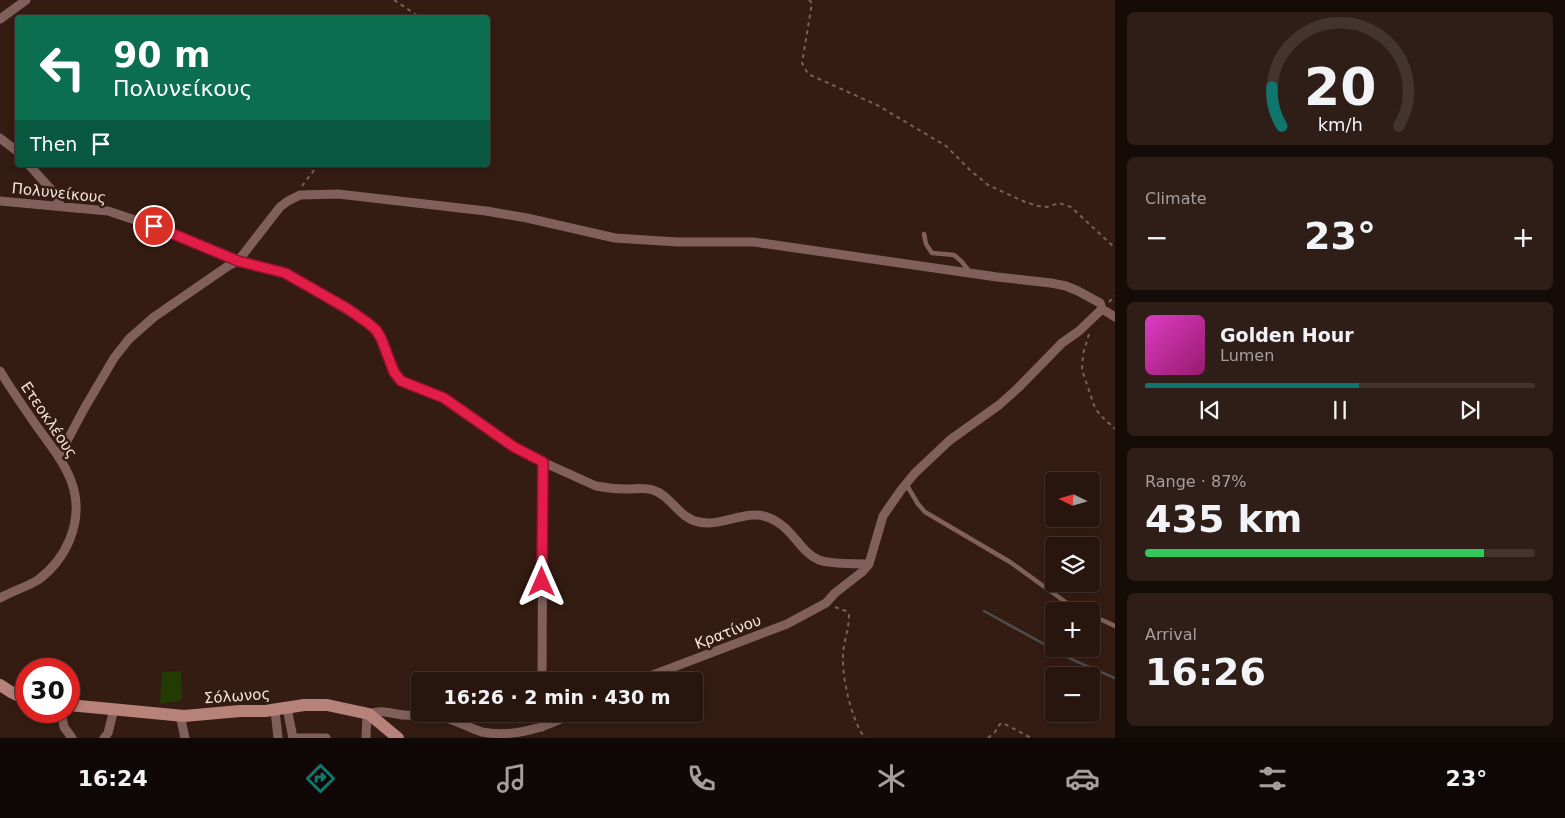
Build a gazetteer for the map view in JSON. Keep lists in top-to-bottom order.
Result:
{
  "streets": {
    "street": [
      "Πολυνείκους",
      "Ετεοκλέους",
      "Κρατίνου",
      "Σόλωνος"
    ]
  },
  "crossings": [
    ["Πολυνείκους", "Κρατίνου"]
  ],
  "north": "left",
  "page": {
    "turn": ["90 m", "Πολυνείκους"],
    "then": "Then",
    "tile": [
      "Climate",
      ["Range · 87%", "435 km"],
      ["Arrival", "16:26"]
    ],
    "heat": ["−", "23°", "+"],
    "song": ["Golden Hour", "Lumen"],
    "map_buttons": ["+", "−"],
    "limit": "30",
    "trip": "16:26 · 2 min · 430 m",
    "tabs": ["16:24", "23°"],
    "gauge": ["20", "km/h"]
  }
}
